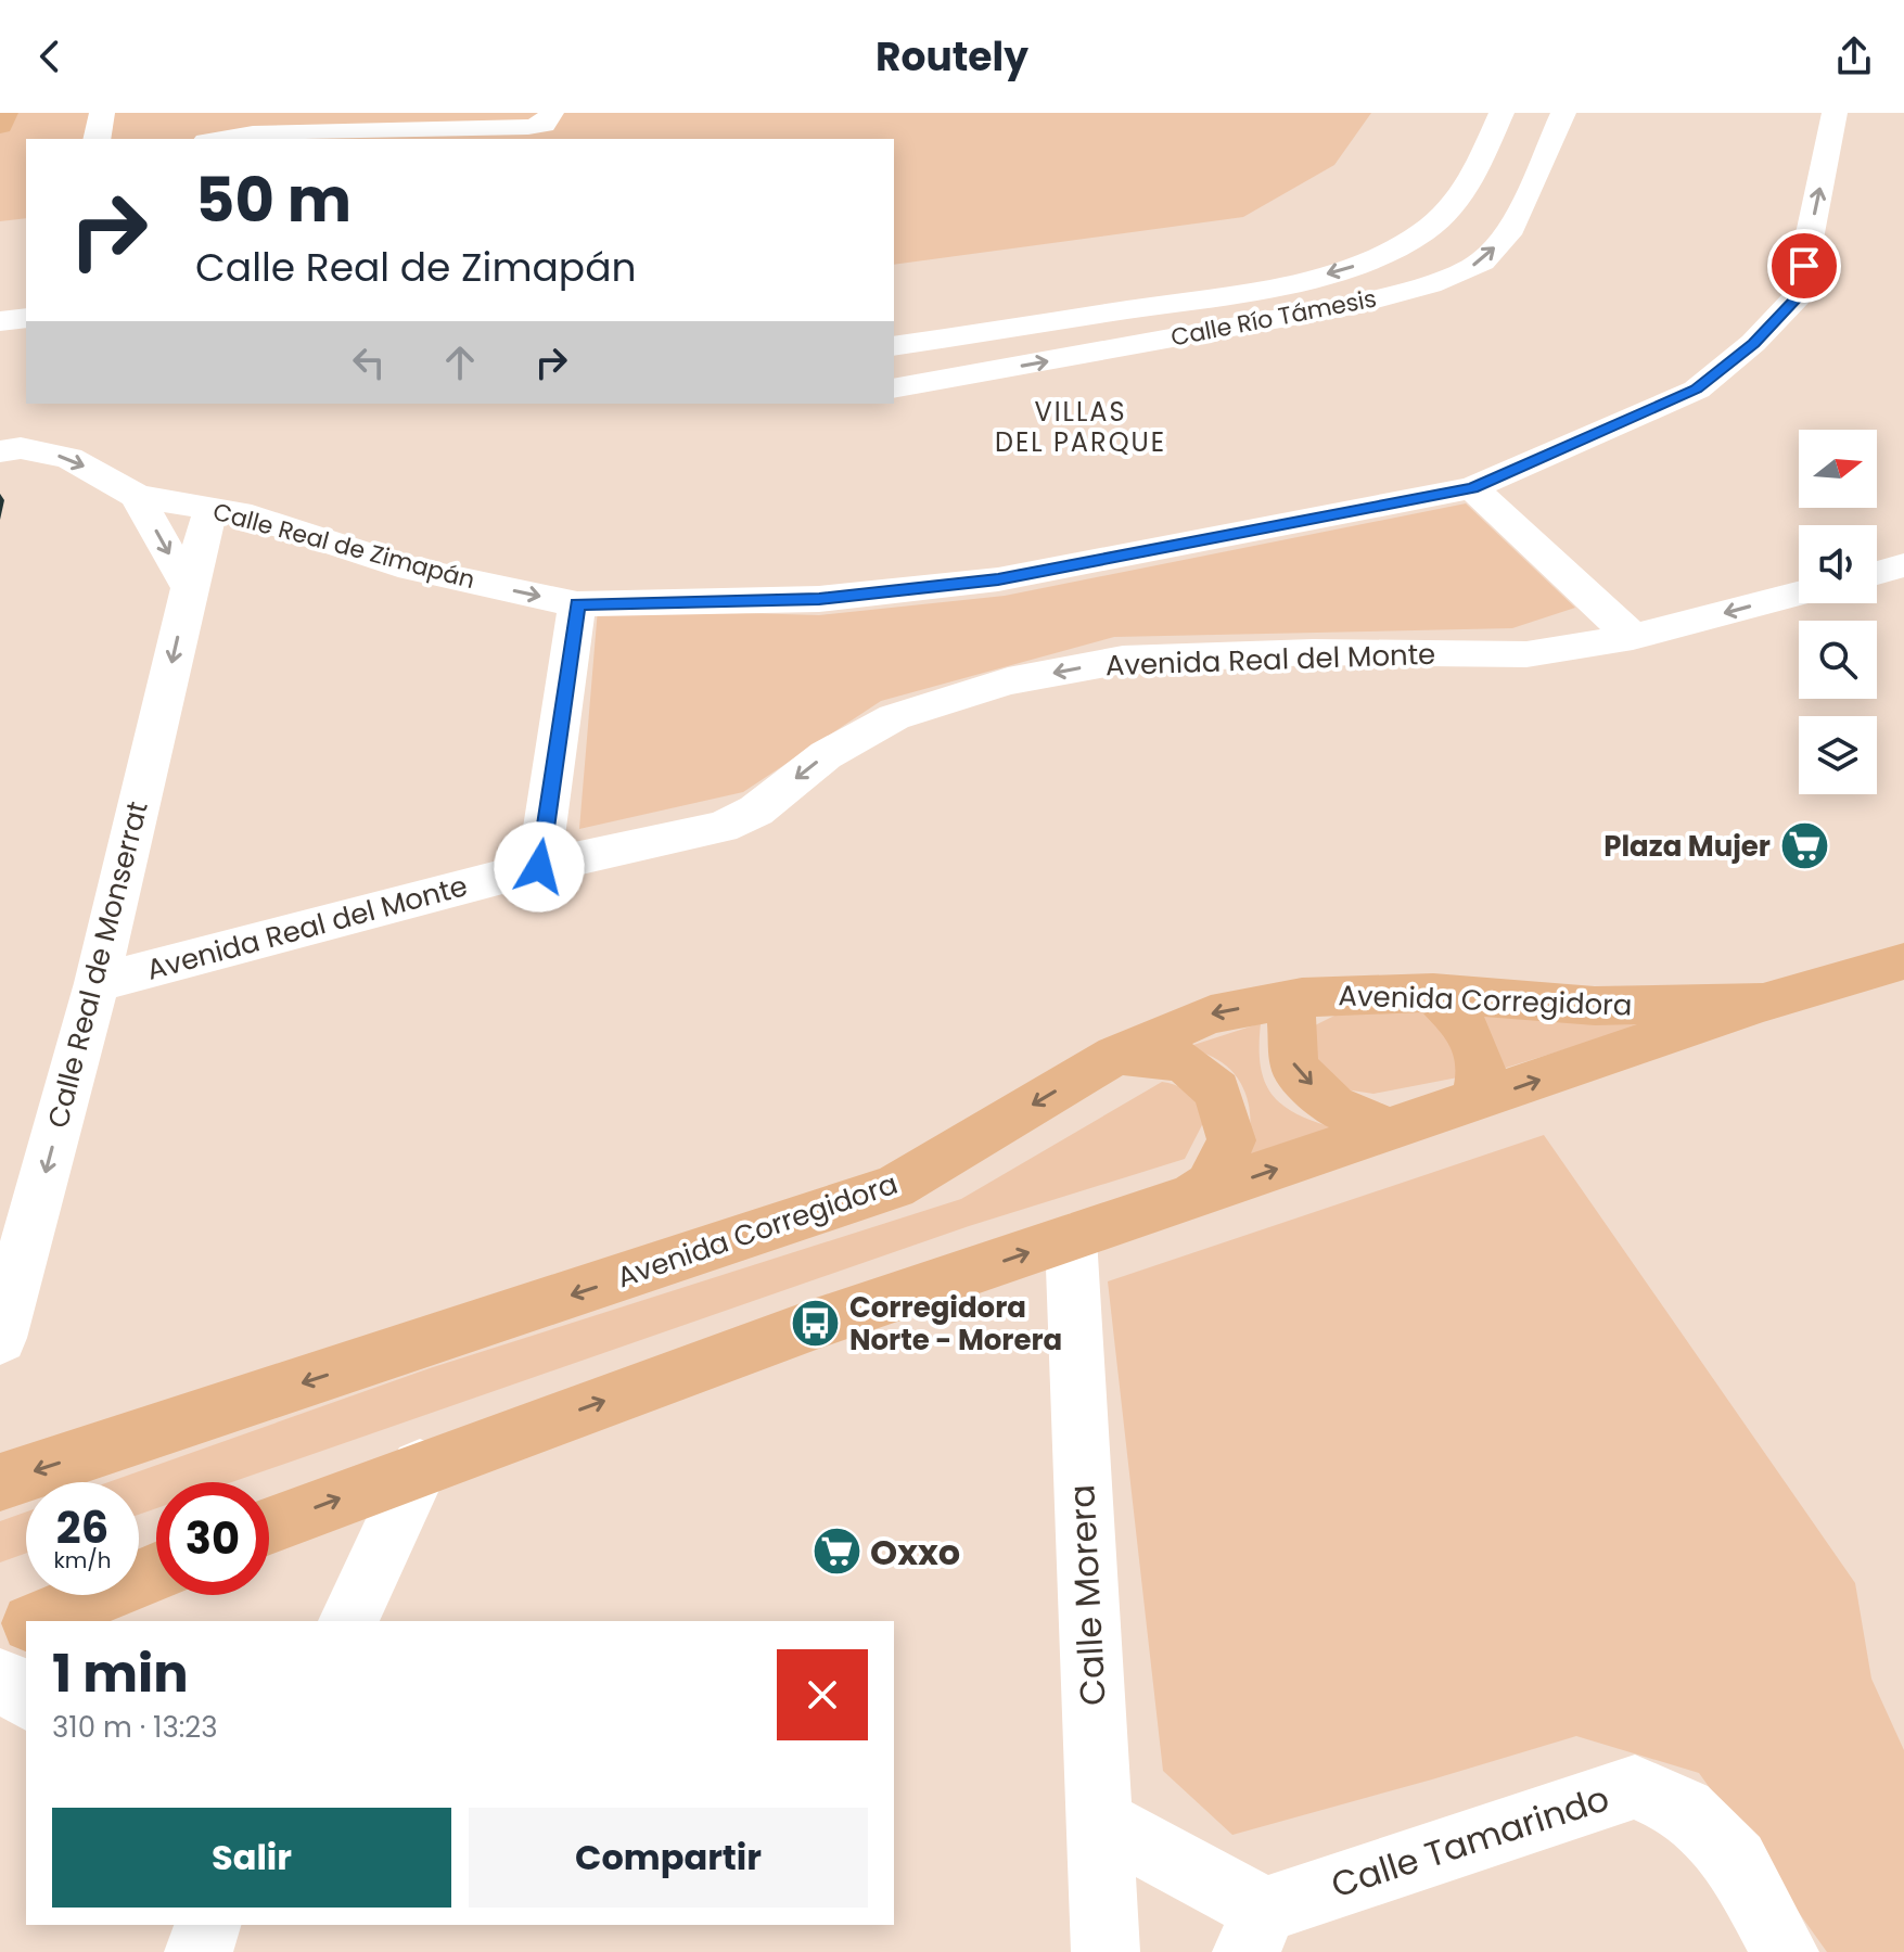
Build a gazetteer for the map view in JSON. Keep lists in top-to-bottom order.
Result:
{
  "streets": {
    "main road": ["Avenida Corregidora"],
    "street": [
      "Calle Río Támesis",
      "Calle Real de Zimapán",
      "Avenida Real del Monte",
      "Calle Real de Monserrat",
      "Calle Morera",
      "Calle Tamarindo"
    ]
  },
  "crossings": [
    ["Calle Real de Zimapán", "Calle Real de Monserrat"],
    ["Avenida Real del Monte", "Calle Real de Monserrat"],
    ["Avenida Corregidora", "Calle Morera"],
    ["Calle Morera", "Calle Tamarindo"]
  ],
  "one_way": ["Avenida Real del Monte", "Calle Real de Monserrat"],
  "districts": ["VILLAS DEL PARQUE"],
  "places": {
    "supermarket": ["Plaza Mujer", "Oxxo"],
    "bus stop": ["Corregidora Norte - Morera"]
  },
  "north": "right",
  "page": {
    "header": "Routely",
    "turn": ["50 m", "Calle Real de Zimapán"],
    "speed": "26 km/h",
    "limit": "30",
    "heading": ["1 min", "310 m · 13:23"],
    "buttons": ["Salir", "Compartir"]
  }
}
